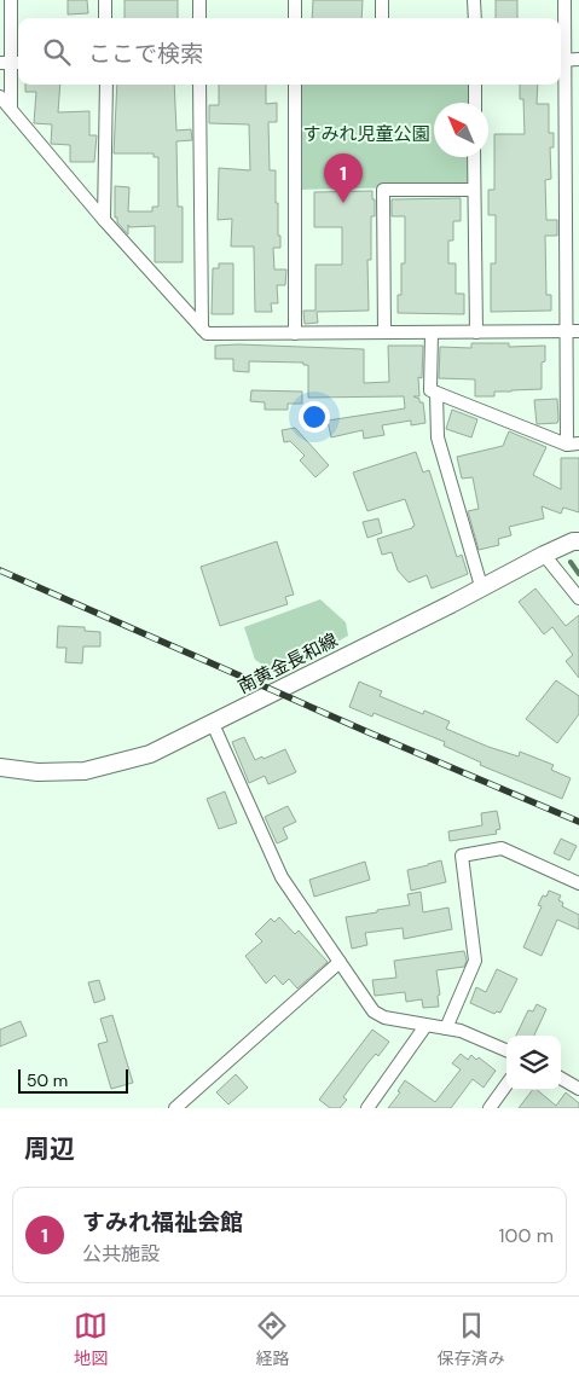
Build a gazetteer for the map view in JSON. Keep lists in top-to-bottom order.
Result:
{
  "streets": {
    "main road": ["南黄金長和線"]
  },
  "parks": ["すみれ児童公園"],
  "scale_bar": "50 m",
  "north": "top left",
  "page": {
    "search": "ここで検索",
    "pins": "1",
    "scale": "50 m",
    "heading": "周辺",
    "list": [
      {
        "mark": "1",
        "name": "すみれ福祉会館",
        "note": "公共施設",
        "value": "100 m"
      }
    ],
    "nav": ["地図", "経路", "保存済み"]
  }
}
